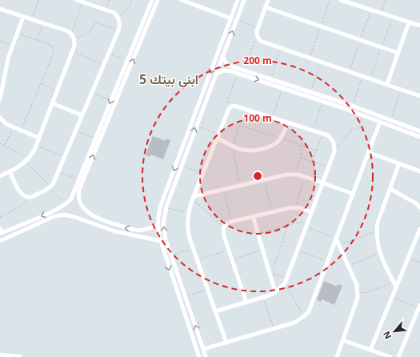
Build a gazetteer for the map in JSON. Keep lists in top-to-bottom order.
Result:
{
  "districts": ["ابنى بيتك 5"],
  "north": "bottom left",
  "rings": ["200 m", "100 m"]
}
